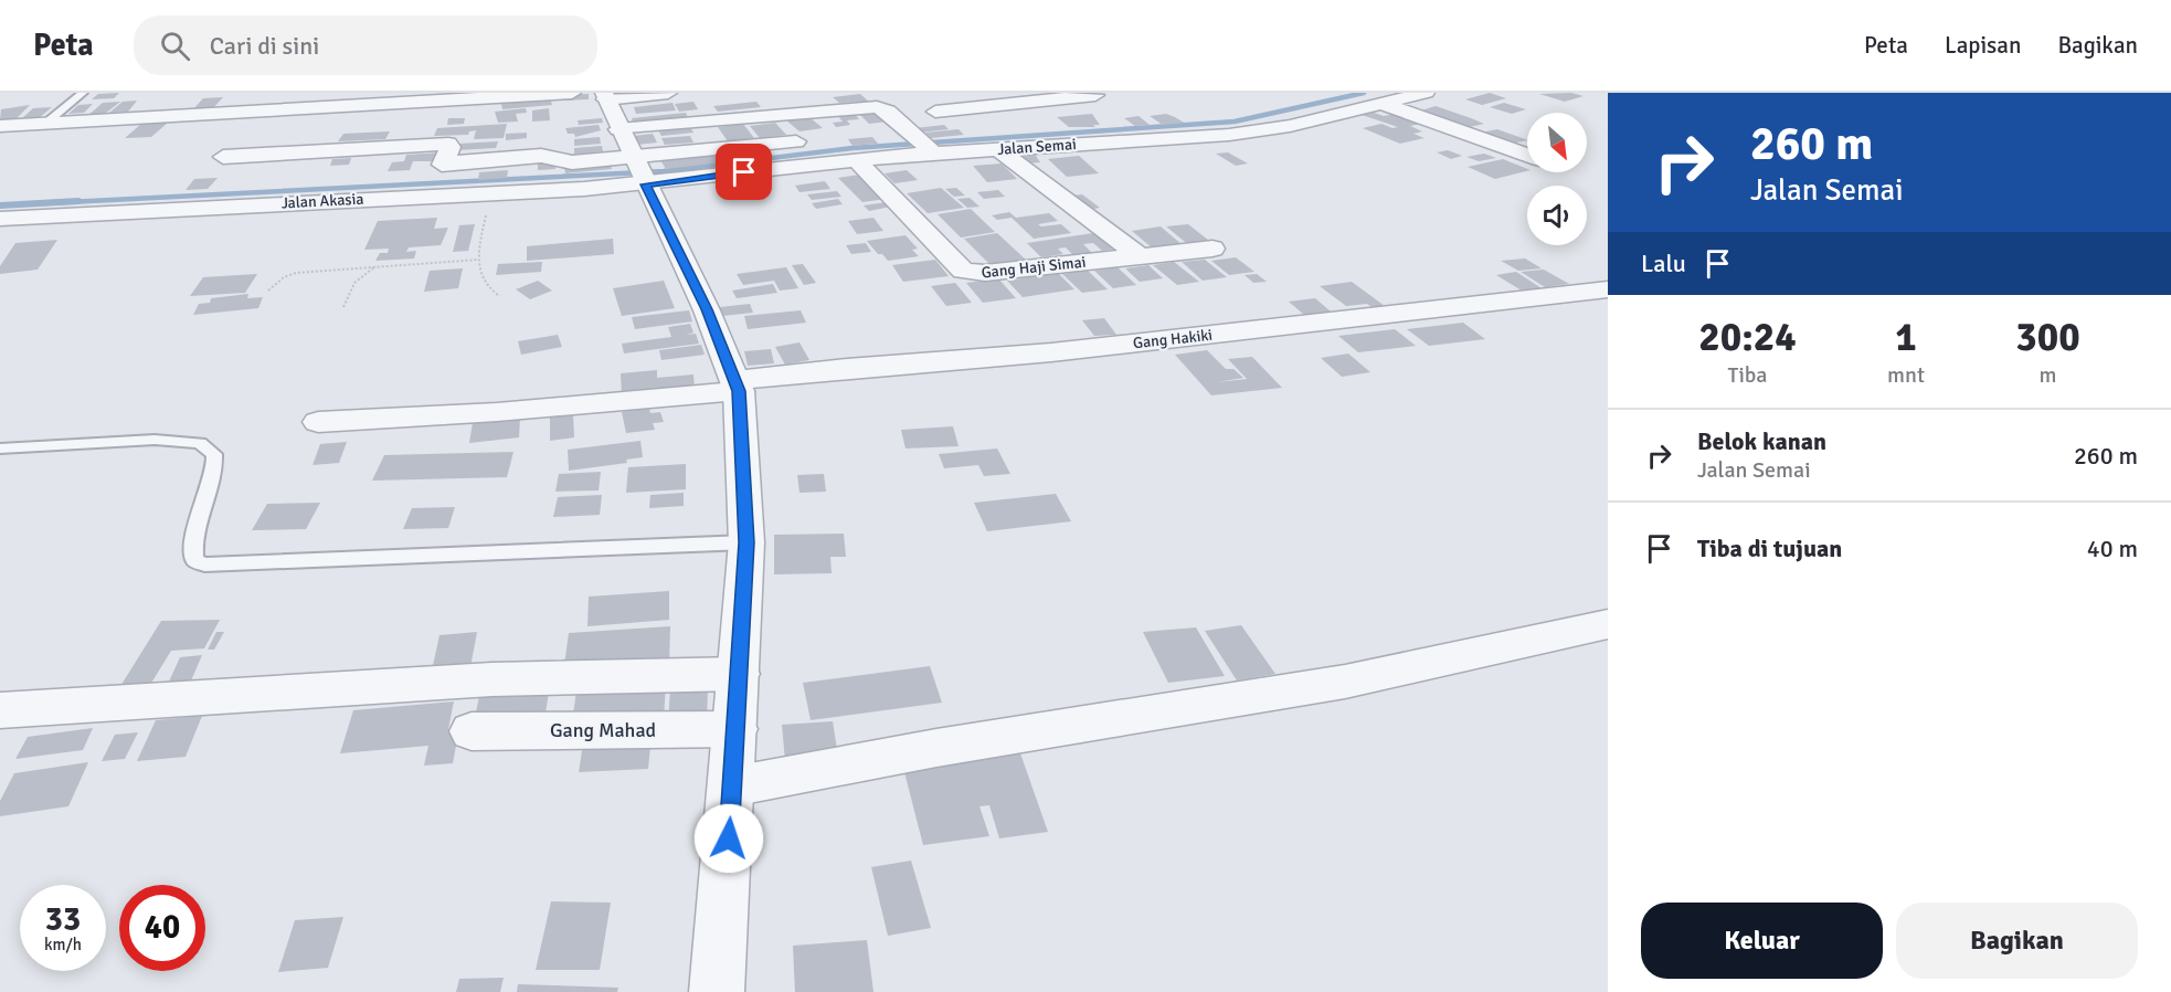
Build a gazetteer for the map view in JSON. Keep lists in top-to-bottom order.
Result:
{
  "streets": {
    "street": [
      "Jalan Semai",
      "Jalan Akasia",
      "Gang Haji Simai",
      "Gang Hakiki",
      "Gang Mahad"
    ]
  },
  "crossings": [
    ["Jalan Semai", "Jalan Akasia"],
    ["Jalan Semai", "Gang Haji Simai"]
  ],
  "north": "bottom right",
  "page": {
    "header": "Peta",
    "search": "Cari di sini",
    "nav": ["Peta", "Lapisan", "Bagikan"],
    "turn": ["260 m", "Jalan Semai"],
    "then": "Lalu",
    "eta": [
      "20:24",
      "Tiba",
      "1",
      "mnt",
      "300",
      "m"
    ],
    "list": [
      {
        "name": "Belok kanan",
        "note": "Jalan Semai",
        "value": "260 m"
      },
      {
        "name": "Tiba di tujuan",
        "value": "40 m"
      }
    ],
    "speed": "33 km/h",
    "limit": "40",
    "buttons": ["Keluar", "Bagikan"]
  }
}
